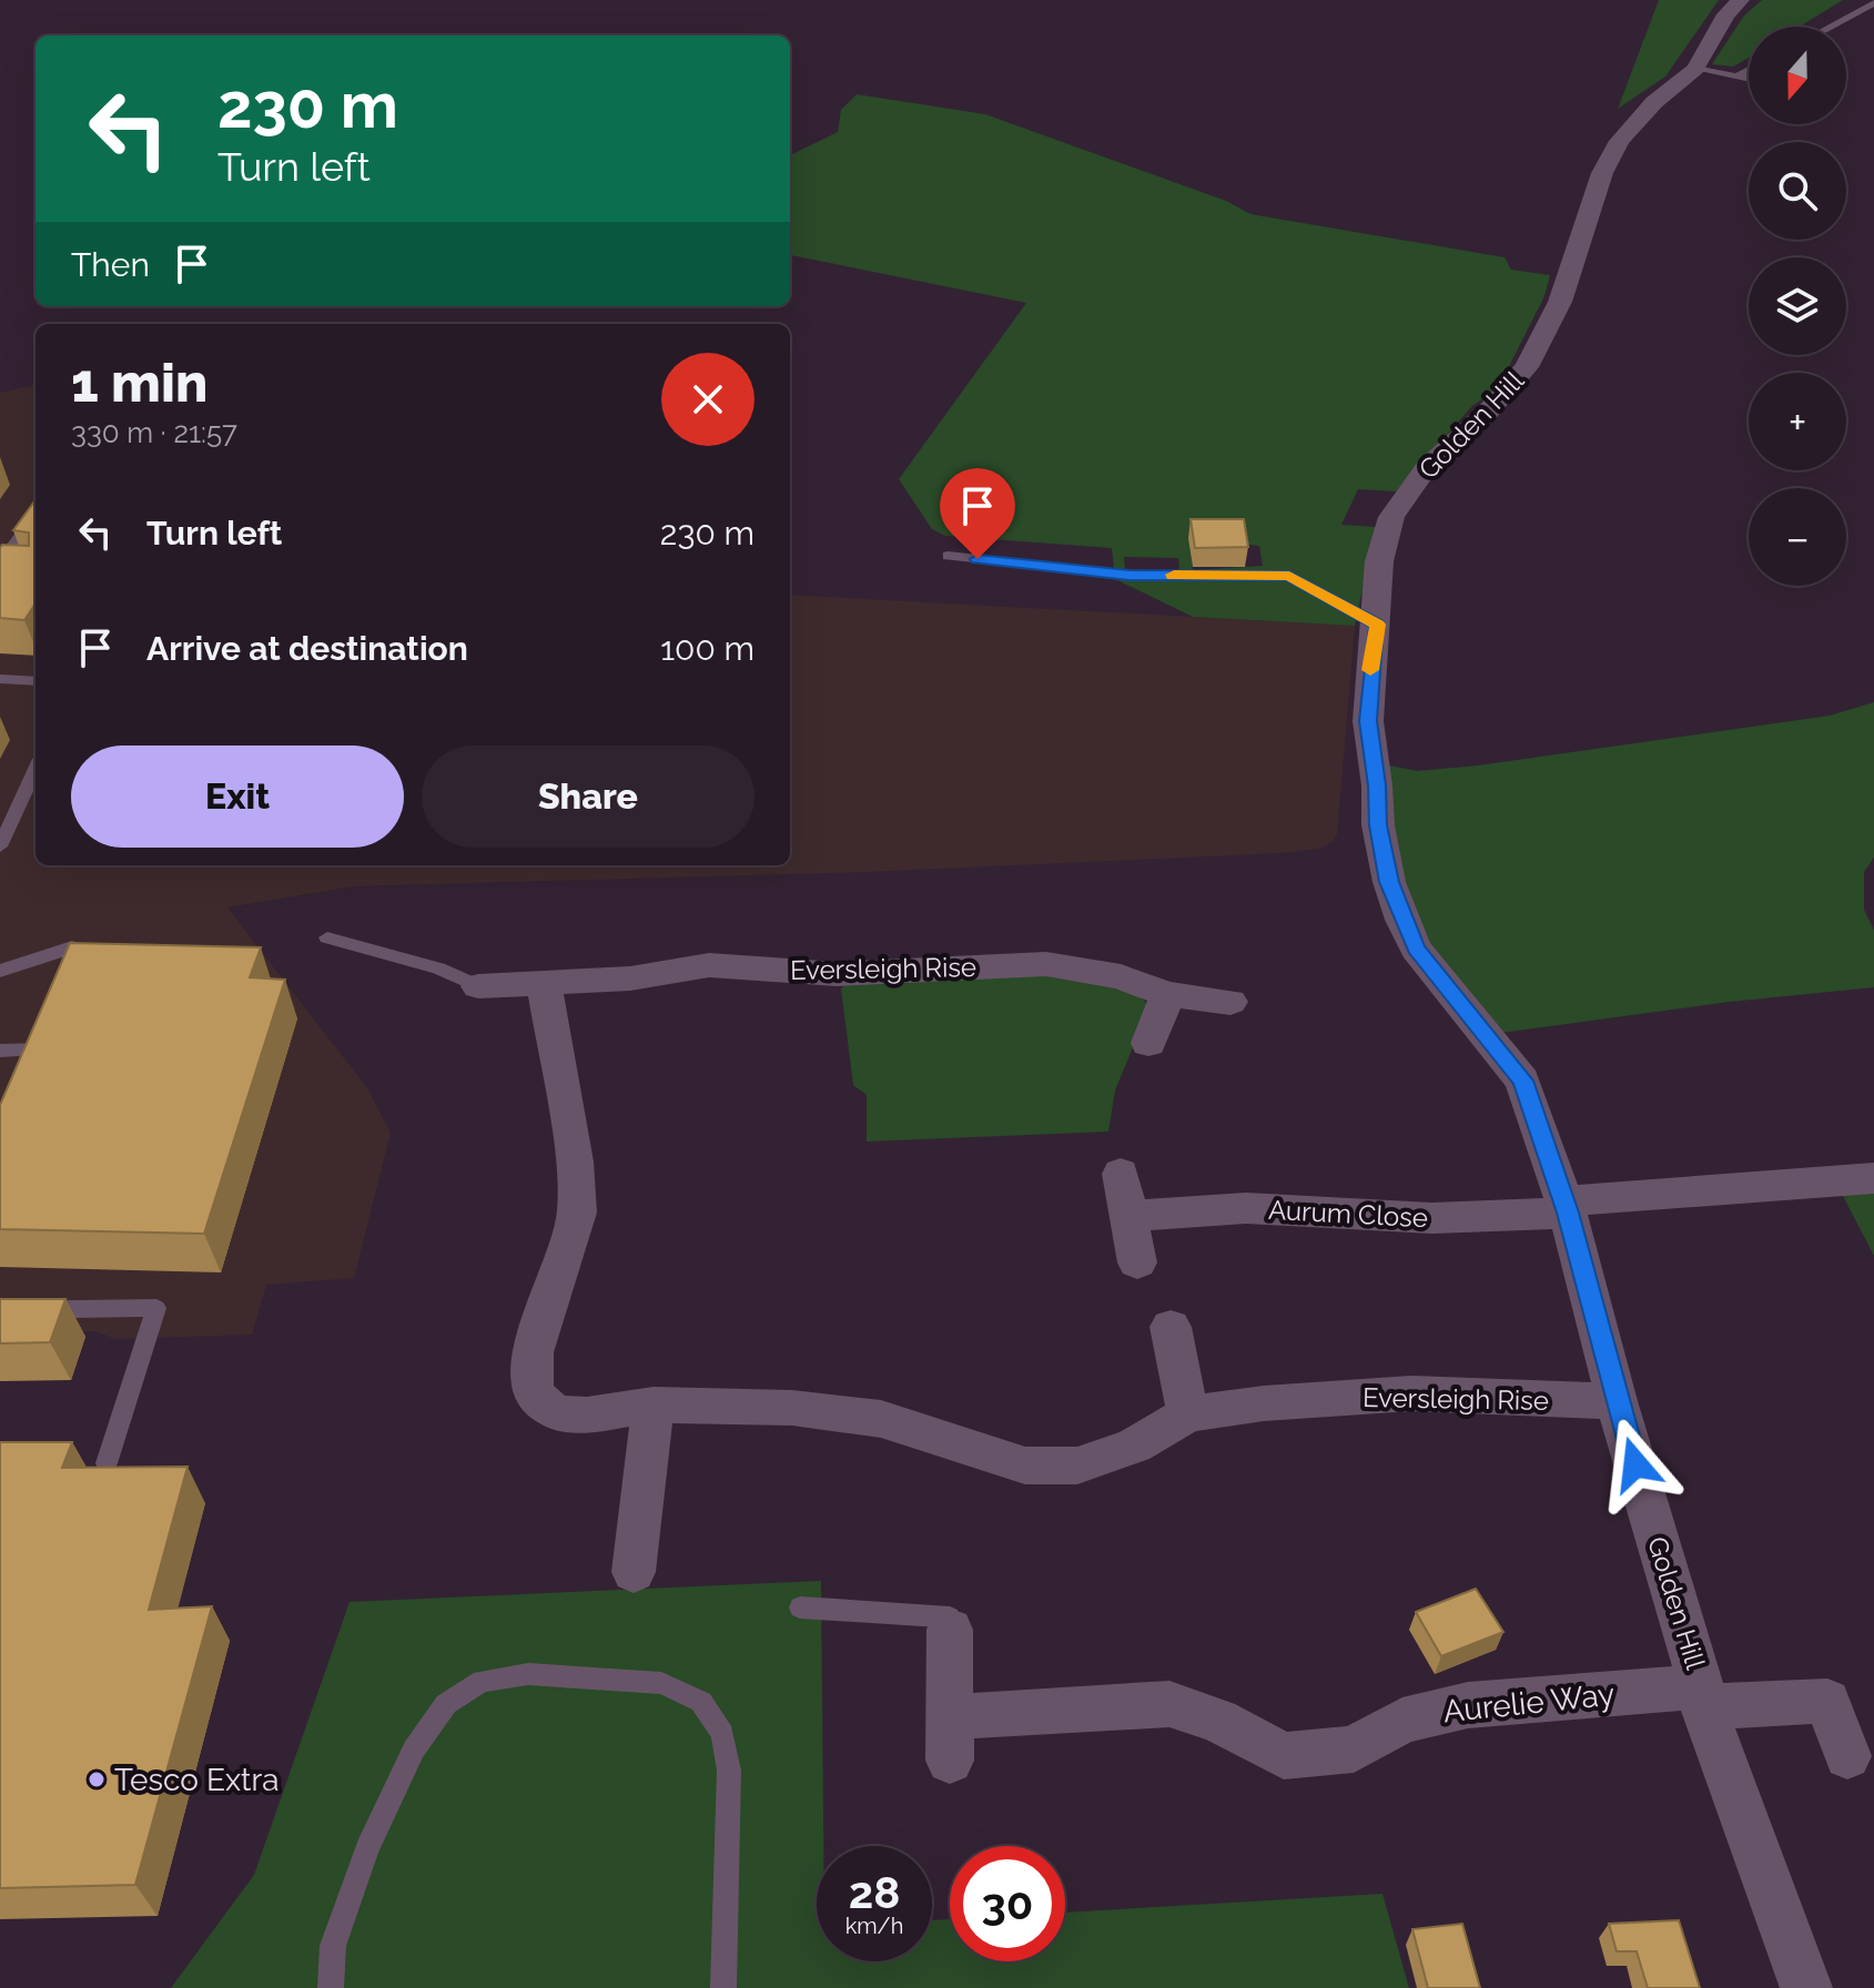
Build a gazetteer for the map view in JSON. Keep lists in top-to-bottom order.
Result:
{
  "streets": {
    "street": [
      "Golden Hill",
      "Eversleigh Rise",
      "Aurum Close",
      "Aurelie Way"
    ]
  },
  "crossings": [
    ["Golden Hill", "Eversleigh Rise"],
    ["Golden Hill", "Aurum Close"],
    ["Golden Hill", "Aurelie Way"]
  ],
  "places": ["Tesco Extra"],
  "north": "bottom",
  "page": {
    "map_buttons": ["+", "−"],
    "turn": ["230 m", "Turn left"],
    "then": "Then",
    "heading": ["1 min", "330 m · 21:57"],
    "list": [
      {
        "name": "Turn left",
        "value": "230 m"
      },
      {
        "name": "Arrive at destination",
        "value": "100 m"
      }
    ],
    "buttons": ["Exit", "Share"],
    "speed": "28 km/h",
    "limit": "30"
  }
}
